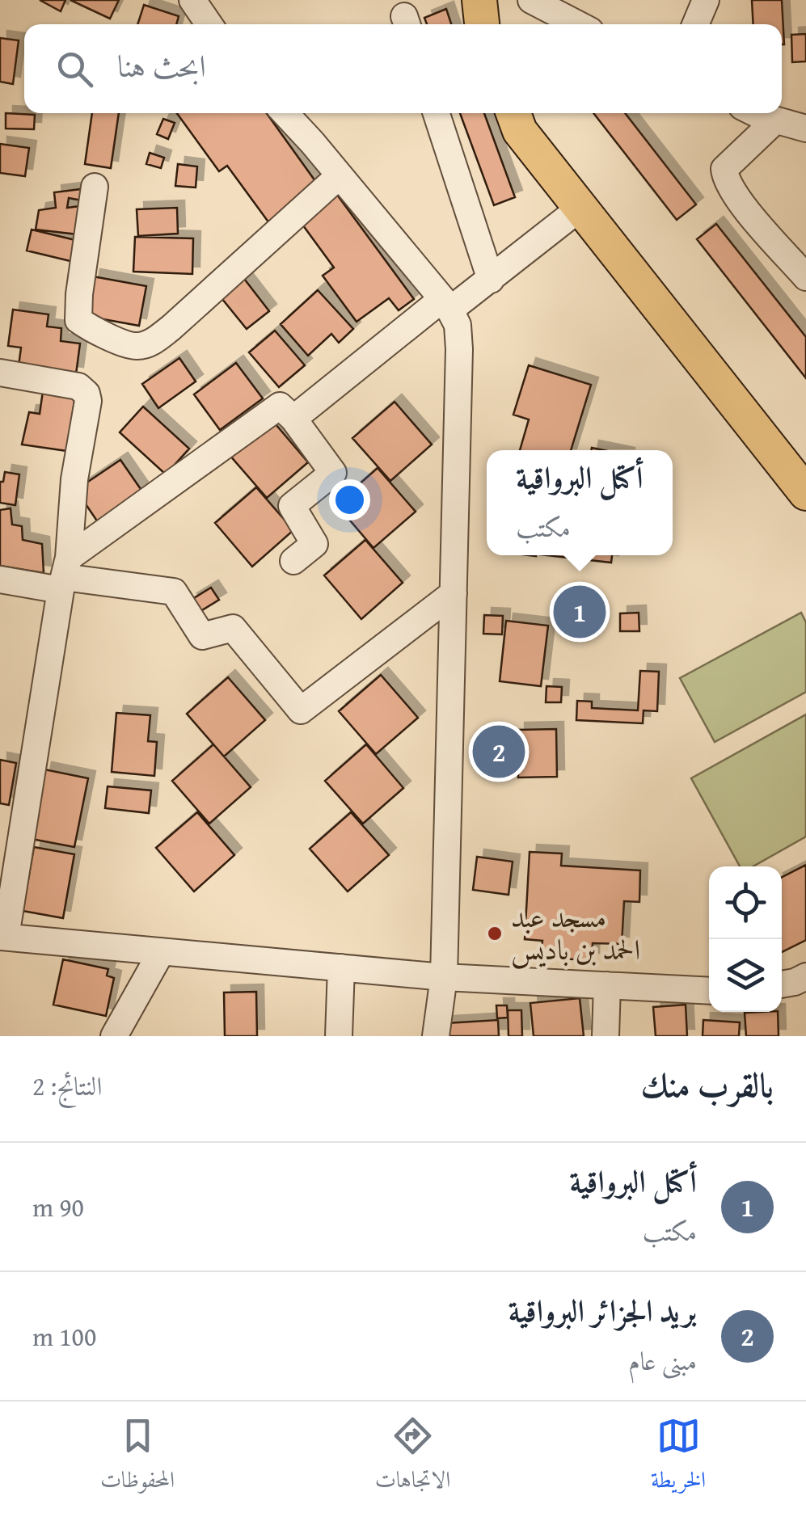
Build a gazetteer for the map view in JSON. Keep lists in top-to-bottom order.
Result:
{
  "places": ["مسجد عبد الحمد بن باديس"],
  "page": {
    "search": "ابحث هنا",
    "popup": ["أكتل البرواقية", "مكتب"],
    "pins": ["1", "2"],
    "heading": ["بالقرب منك", "النتائج: 2"],
    "list": [
      {
        "mark": "1",
        "name": "أكتل البرواقية",
        "note": "مكتب",
        "value": "90 m"
      },
      {
        "mark": "2",
        "name": "بريد الجزائر البرواقية",
        "note": "مبنى عام",
        "value": "100 m"
      }
    ],
    "nav": ["الخريطة", "الاتجاهات", "المحفوظات"]
  }
}
